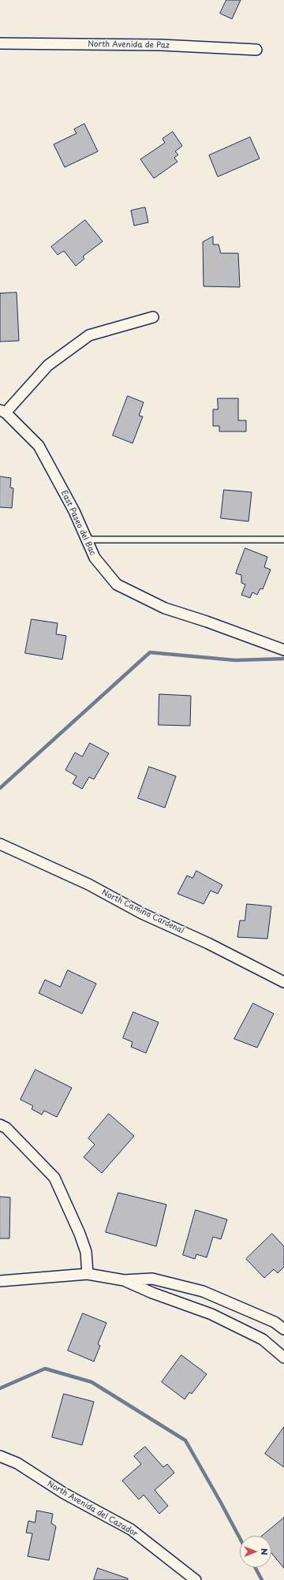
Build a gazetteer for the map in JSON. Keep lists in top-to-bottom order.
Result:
{
  "streets": {
    "street": [
      "North Avenida de Paz",
      "East Paseo del Bac",
      "North Camino Cardenal",
      "North Avenida del Cazador"
    ]
  },
  "north": "right"
}
